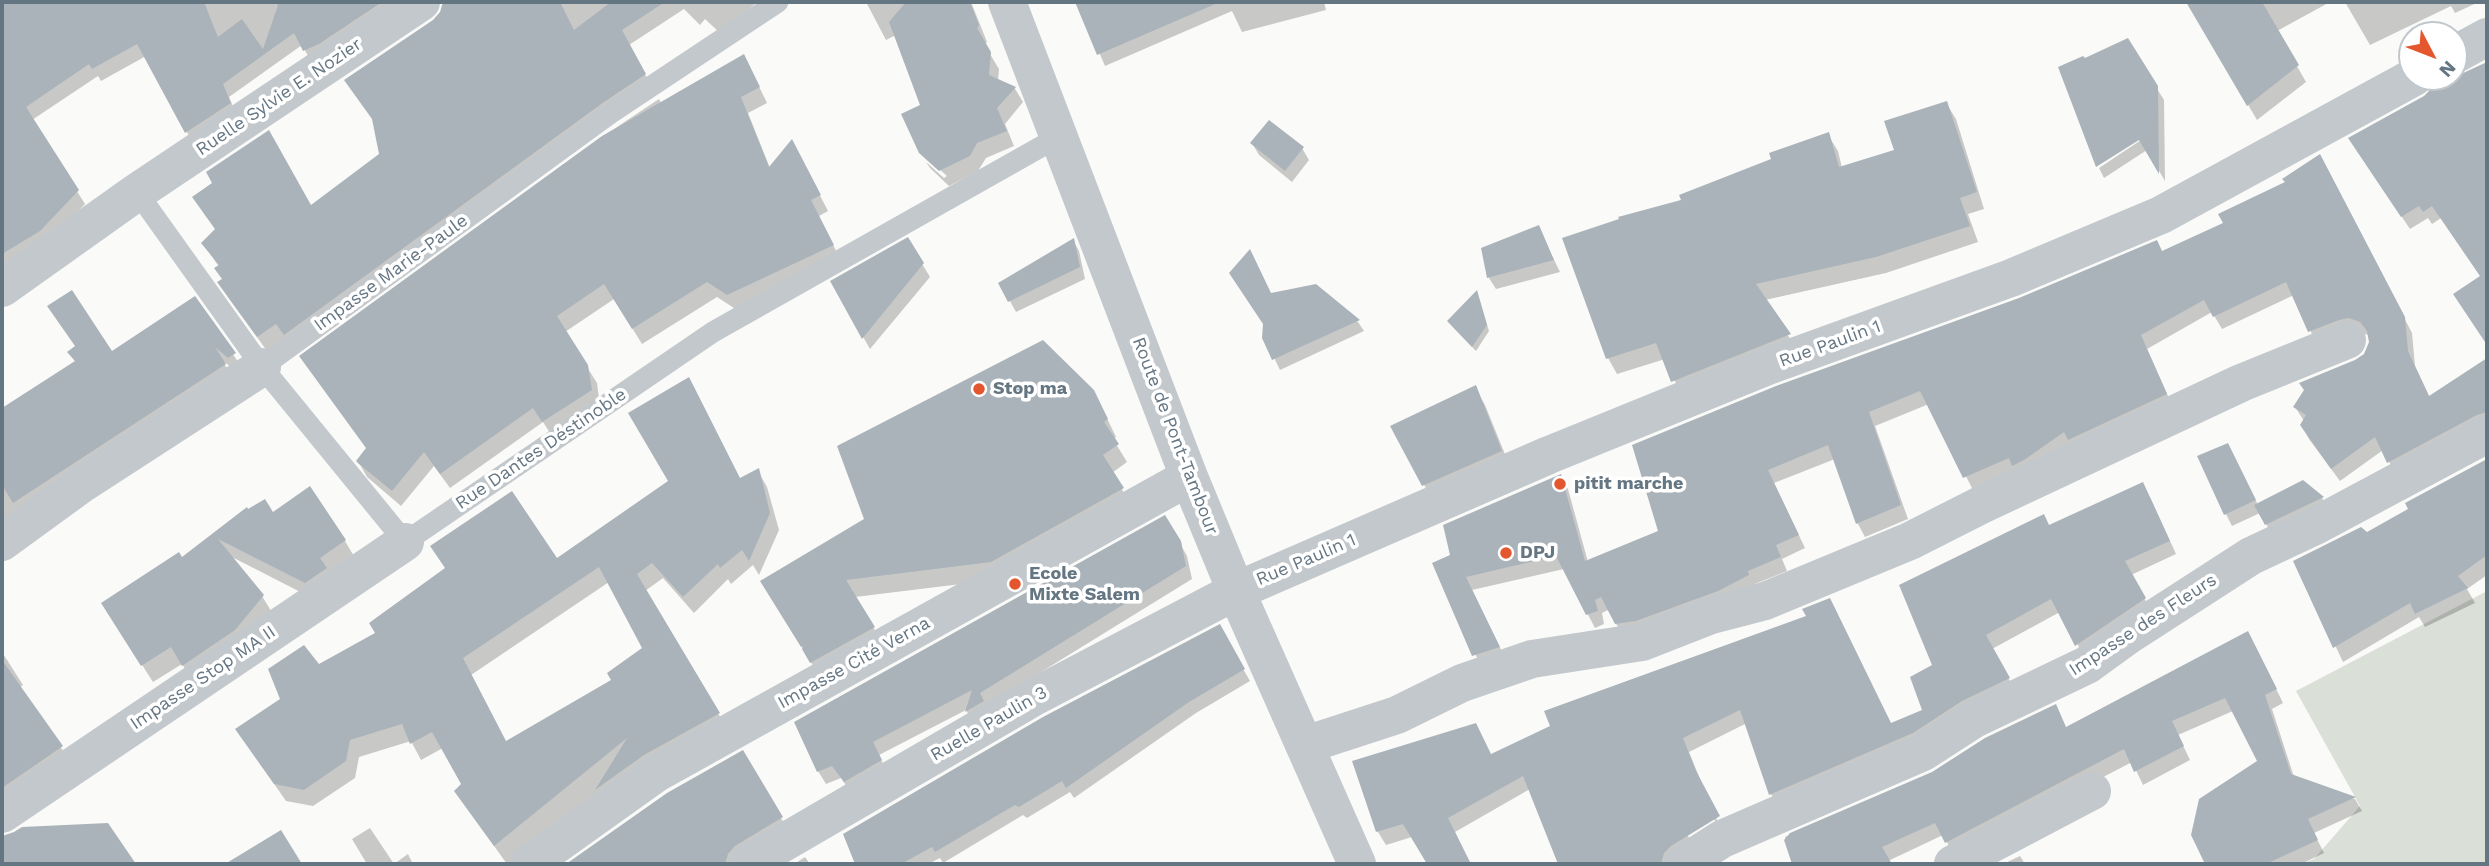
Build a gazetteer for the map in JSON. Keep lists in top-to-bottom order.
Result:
{
  "streets": {
    "street": [
      "Ruelle Sylvie E. Nozier",
      "Impasse Marie-Paule",
      "Rue Paulin 1",
      "Route de Pont-Tambour",
      "Impasse des Fleurs",
      "Impasse Cité Verna",
      "Impasse Stop MA II",
      "Ruelle Paulin 3"
    ],
    "lane": ["Rue Dantes Déstinoble"]
  },
  "crossings": [
    ["Rue Paulin 1", "Route de Pont-Tambour"],
    ["Rue Paulin 1", "Ruelle Paulin 3"],
    ["Route de Pont-Tambour", "Rue Dantes Déstinoble"],
    ["Route de Pont-Tambour", "Impasse Cité Verna"],
    ["Route de Pont-Tambour", "Ruelle Paulin 3"],
    ["Rue Dantes Déstinoble", "Impasse Stop MA II"]
  ],
  "places": [
    "Stop ma",
    "pitit marche",
    "DPJ",
    "Ecole Mixte Salem"
  ],
  "north": "bottom right"
}
